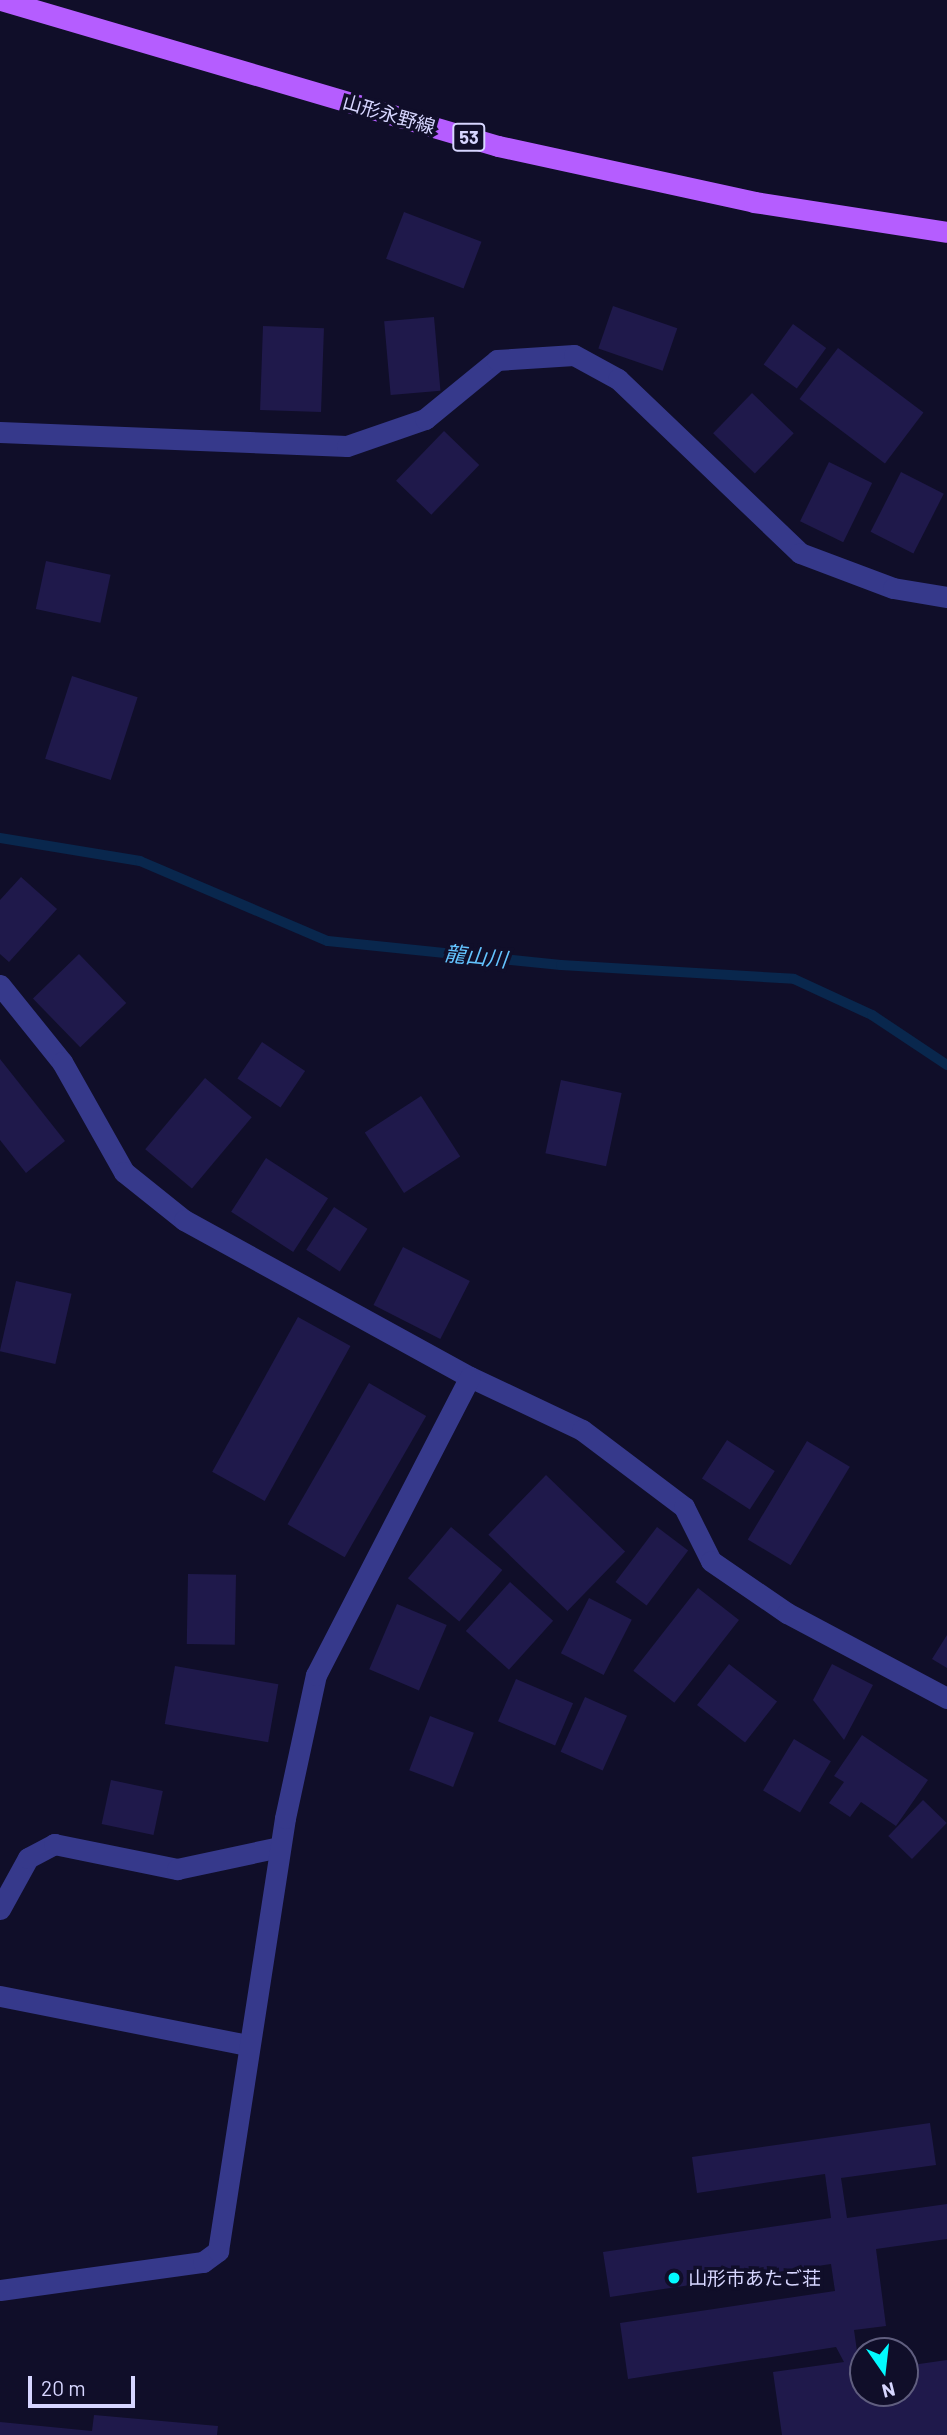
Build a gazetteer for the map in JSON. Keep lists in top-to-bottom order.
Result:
{
  "streets": {
    "main road": ["山形永野線", "53"]
  },
  "water": ["龍山川"],
  "places": ["山形市あたご荘"],
  "scale_bar": "20 m",
  "north": "bottom"
}
